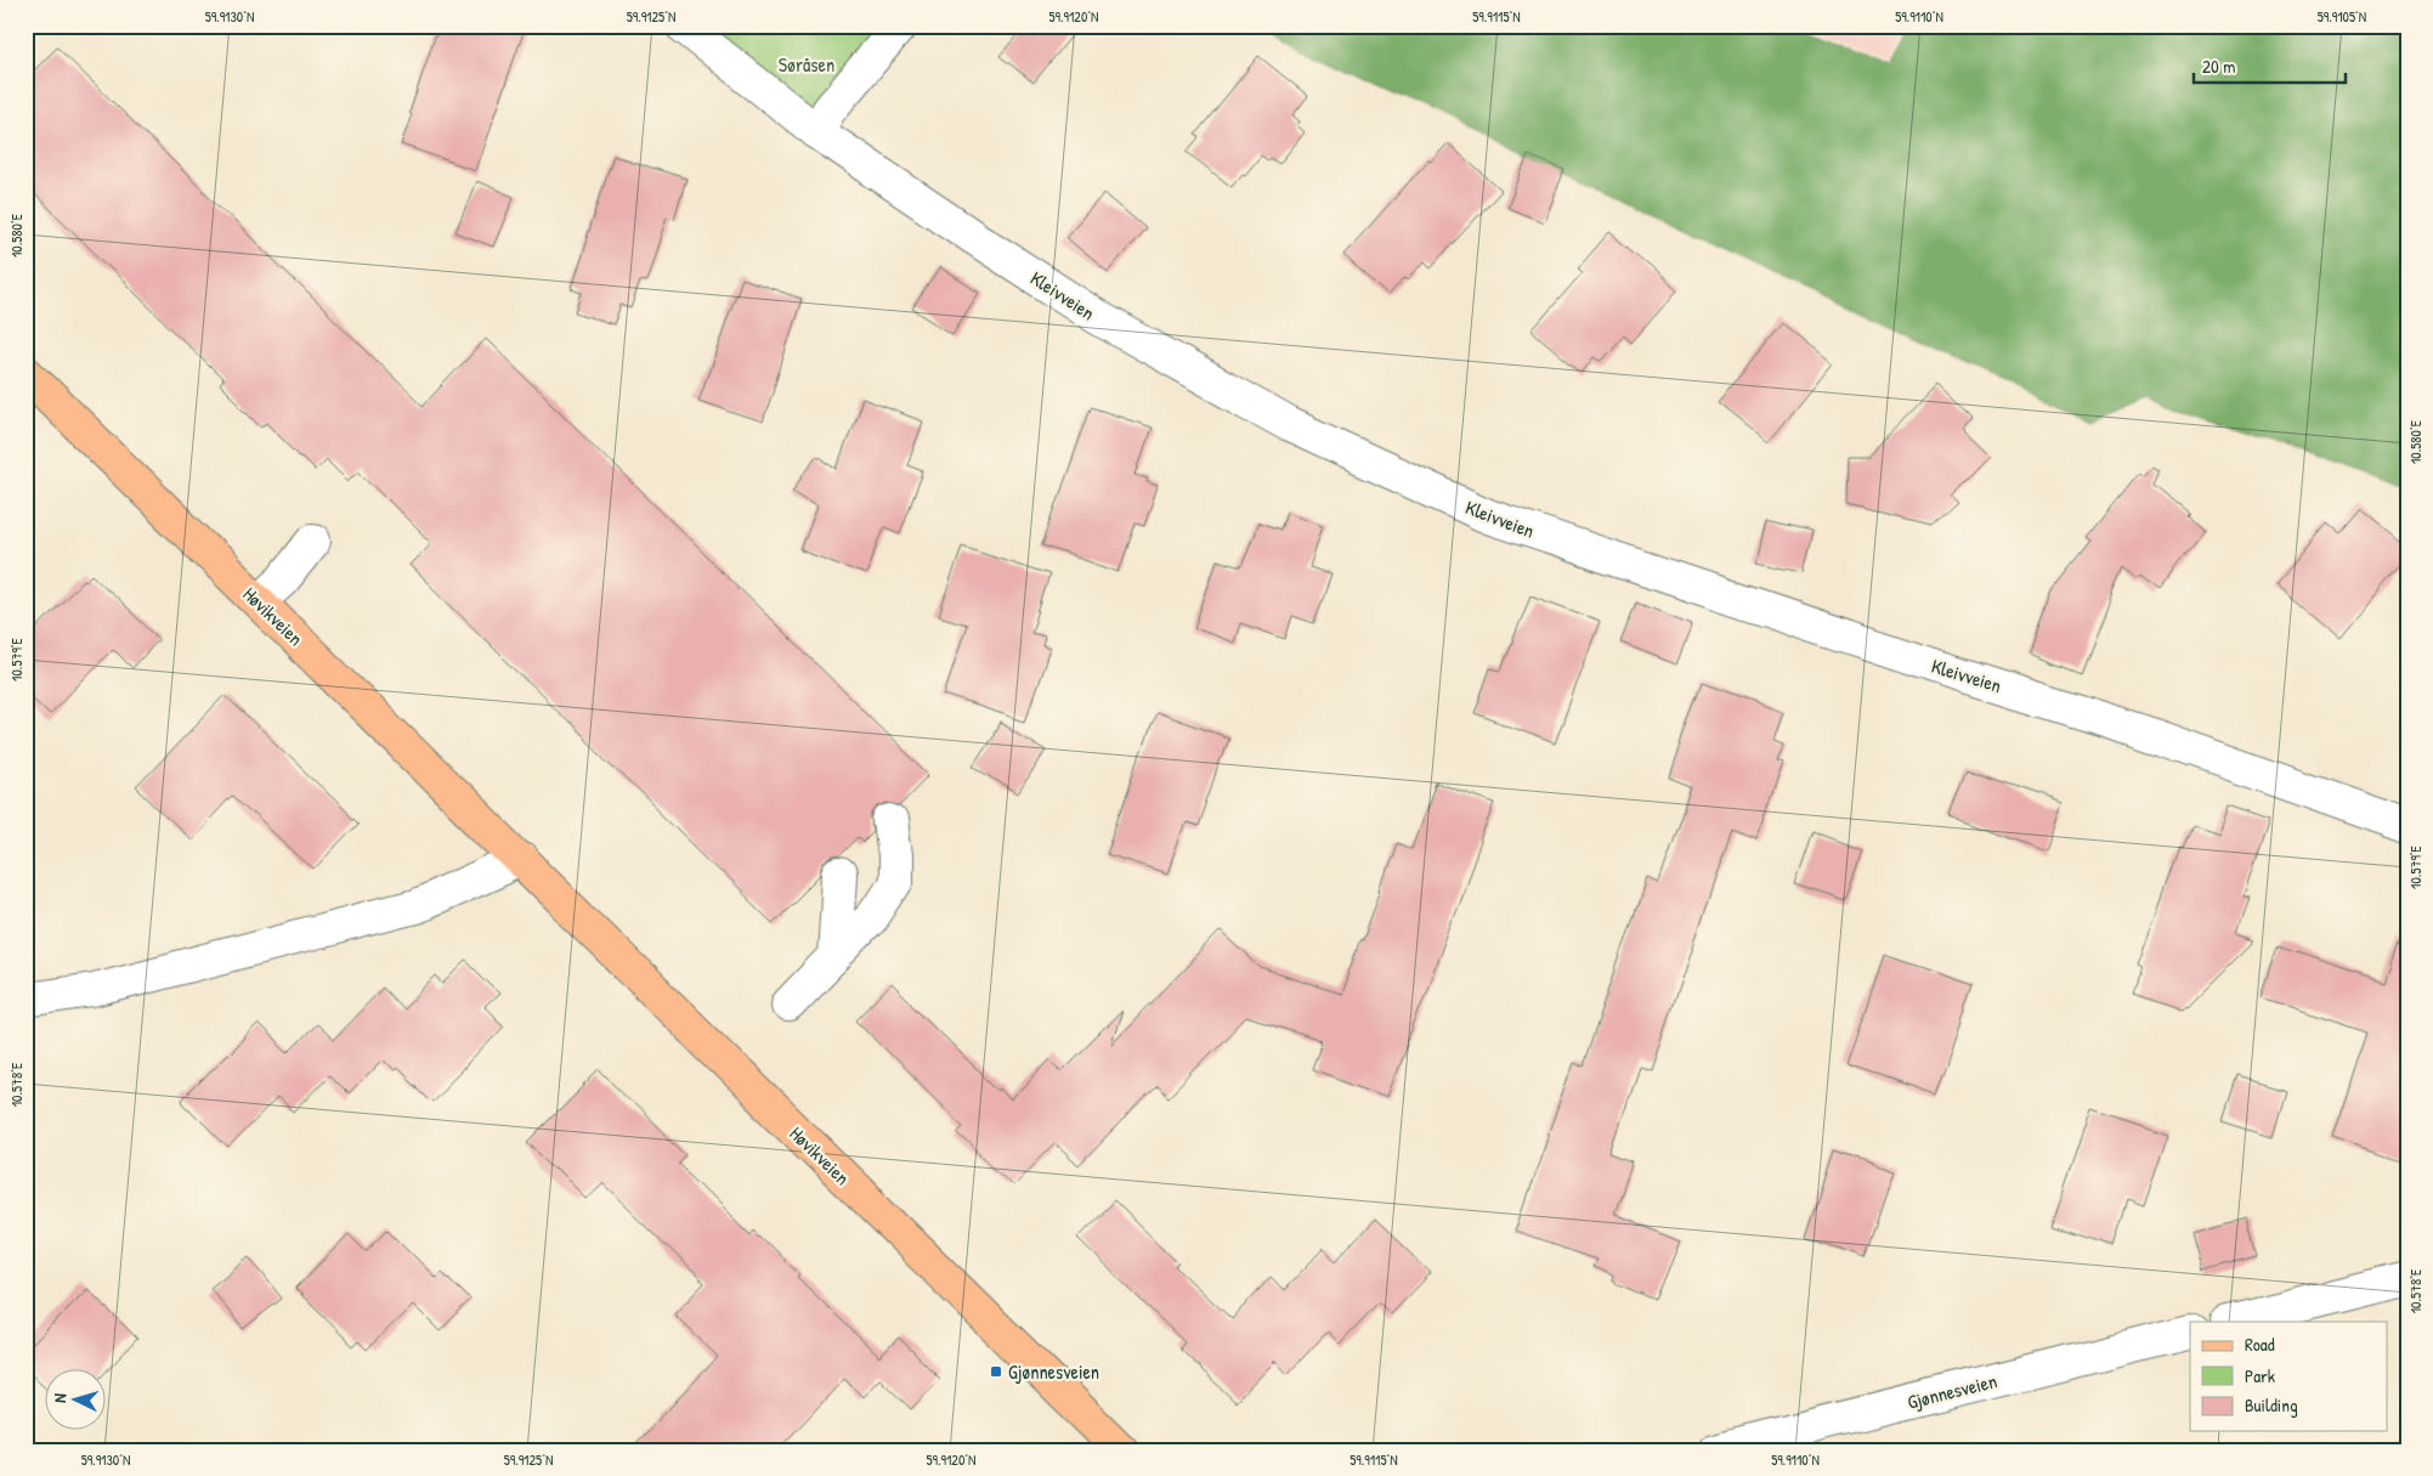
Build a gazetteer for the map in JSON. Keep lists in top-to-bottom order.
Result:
{
  "streets": {
    "main road": ["Høvikveien"],
    "street": ["Kleivveien", "Gjønnesveien"]
  },
  "parks": ["Søråsen"],
  "places": {
    "transit": ["Gjønnesveien"]
  },
  "legend": ["Road", "Park", "Building"],
  "scale_bar": "20 m",
  "north": "left",
  "coordinates": [
    "59.9130°N",
    "59.9125°N",
    "59.9120°N",
    "59.9115°N",
    "59.9110°N",
    "59.9105°N",
    "10.580°E",
    "10.579°E",
    "10.578°E"
  ]
}
